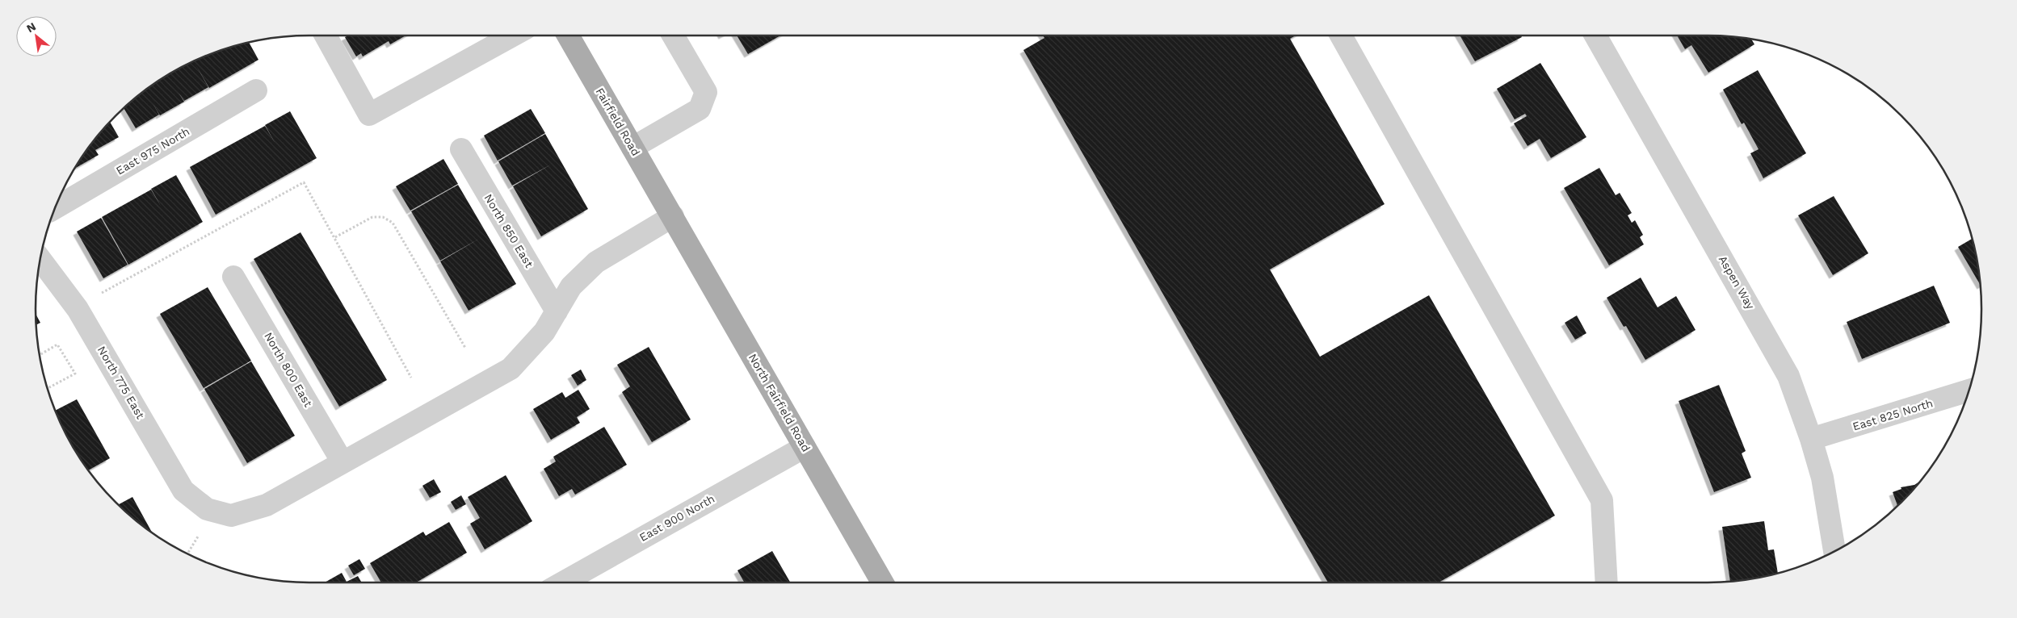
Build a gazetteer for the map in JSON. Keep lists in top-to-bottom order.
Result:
{
  "streets": {
    "main road": ["Fairfield Road", "North Fairfield Road"],
    "street": [
      "East 975 North",
      "North 850 East",
      "Aspen Way",
      "North 800 East",
      "North 775 East",
      "East 825 North",
      "East 900 North"
    ]
  },
  "crossings": [
    ["Fairfield Road", "North Fairfield Road"],
    ["Aspen Way", "East 825 North"],
    ["North 800 East", "North 775 East"],
    ["North Fairfield Road", "East 900 North"]
  ],
  "north": "top left"
}
